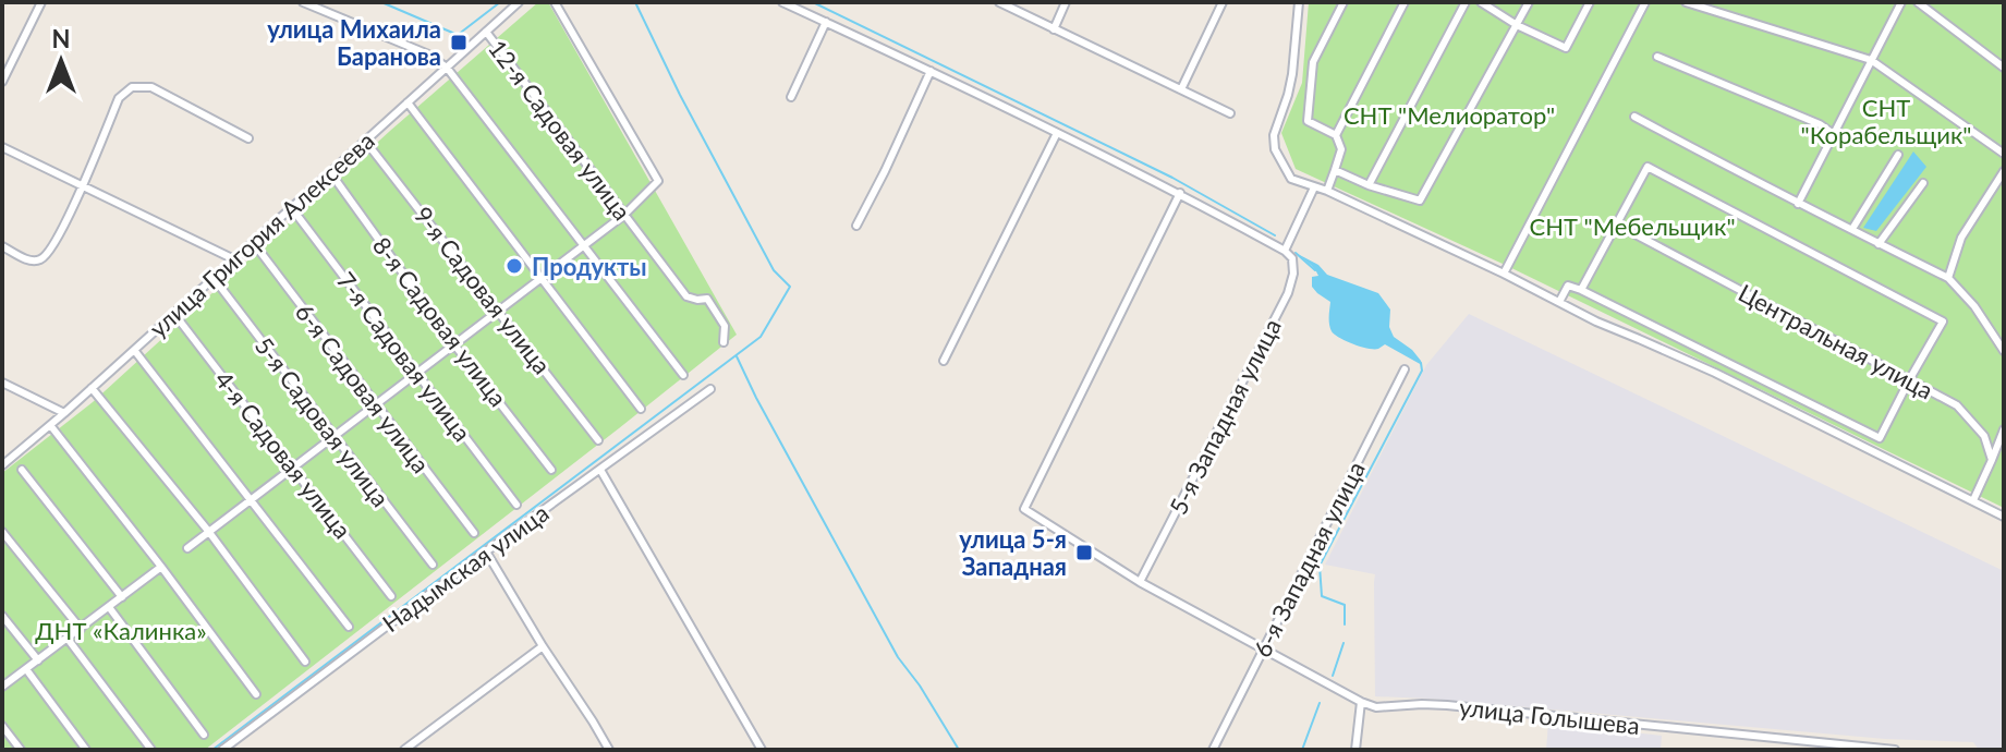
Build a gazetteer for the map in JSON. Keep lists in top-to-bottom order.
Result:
{
  "streets": {
    "street": [
      "12-я Садовая улица",
      "улица Григория Алексеева",
      "9-я Садовая улица",
      "8-я Садовая улица",
      "Центральная улица",
      "7-я Садовая улица",
      "6-я Садовая улица",
      "5-я Западная улица",
      "5-я Садовая улица",
      "4-я Садовая улица",
      "6-я Западная улица",
      "Надымская улица",
      "улица Голышева"
    ]
  },
  "crossings": [
    ["12-я Садовая улица", "улица Григория Алексеева"],
    ["улица Григория Алексеева", "9-я Садовая улица"],
    ["улица Григория Алексеева", "8-я Садовая улица"],
    ["улица Григория Алексеева", "7-я Садовая улица"],
    ["улица Григория Алексеева", "6-я Садовая улица"],
    ["улица Григория Алексеева", "5-я Садовая улица"],
    ["улица Григория Алексеева", "4-я Садовая улица"]
  ],
  "parks": [
    "СНТ \"Корабельщик\"",
    "СНТ \"Мелиоратор\"",
    "СНТ \"Мебельщик\"",
    "ДНТ «Калинка»"
  ],
  "places": {
    "transit": ["улица Михаила Баранова", "улица 5-я Западная"],
    "other": ["Продукты"]
  },
  "north": "top"
}
